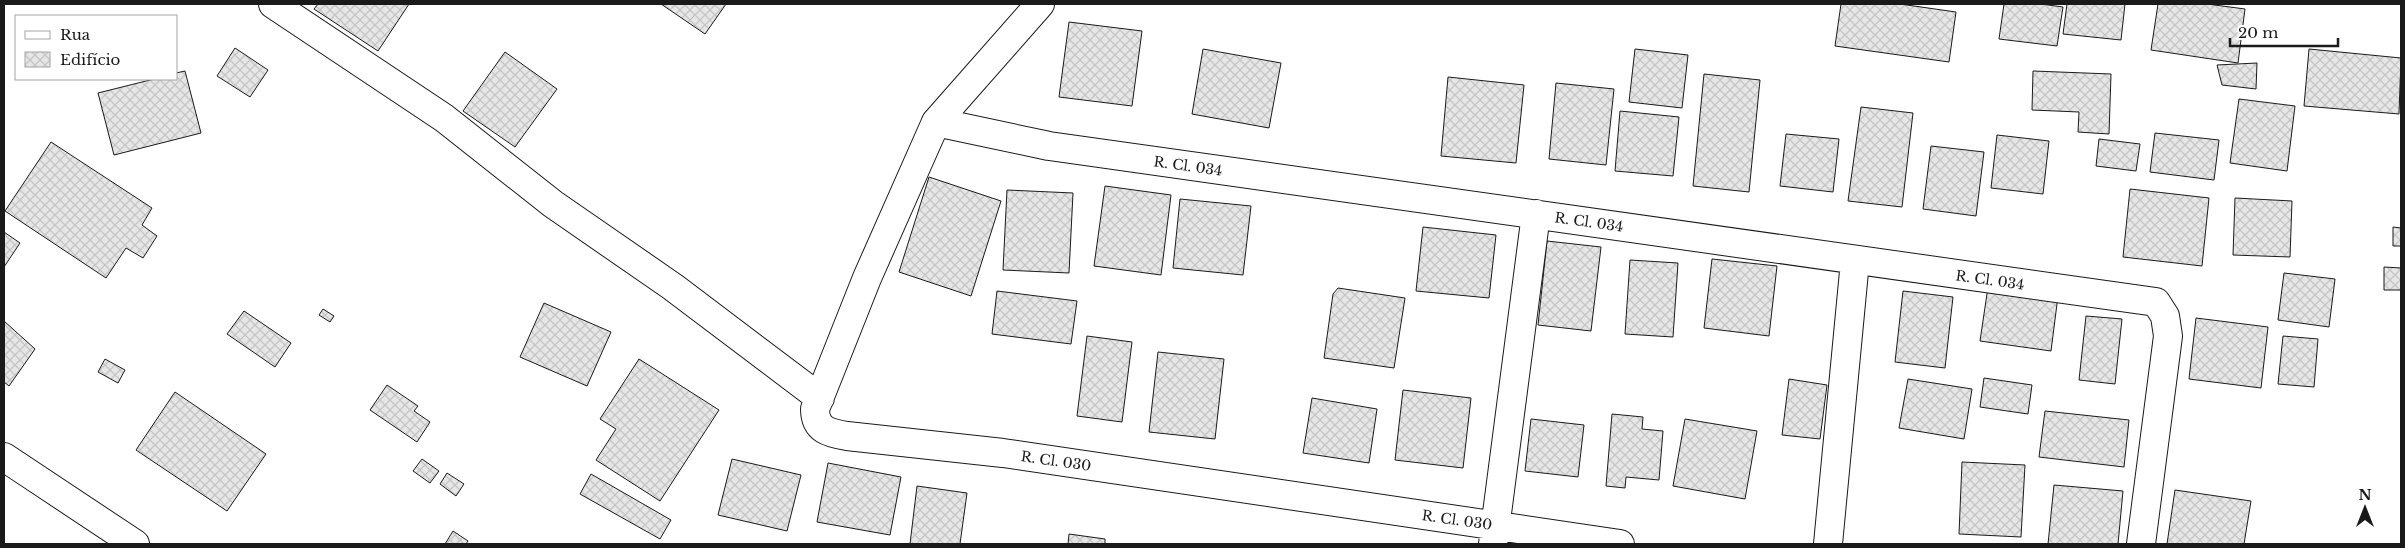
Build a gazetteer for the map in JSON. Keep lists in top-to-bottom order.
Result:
{
  "streets": {
    "street": ["R. Cl. 034", "R. Cl. 030"]
  },
  "crossings": [
    ["R. Cl. 034", "R. Cl. 030"]
  ],
  "legend": ["Rua", "Edifício"],
  "scale_bar": "20 m",
  "north": "top"
}
